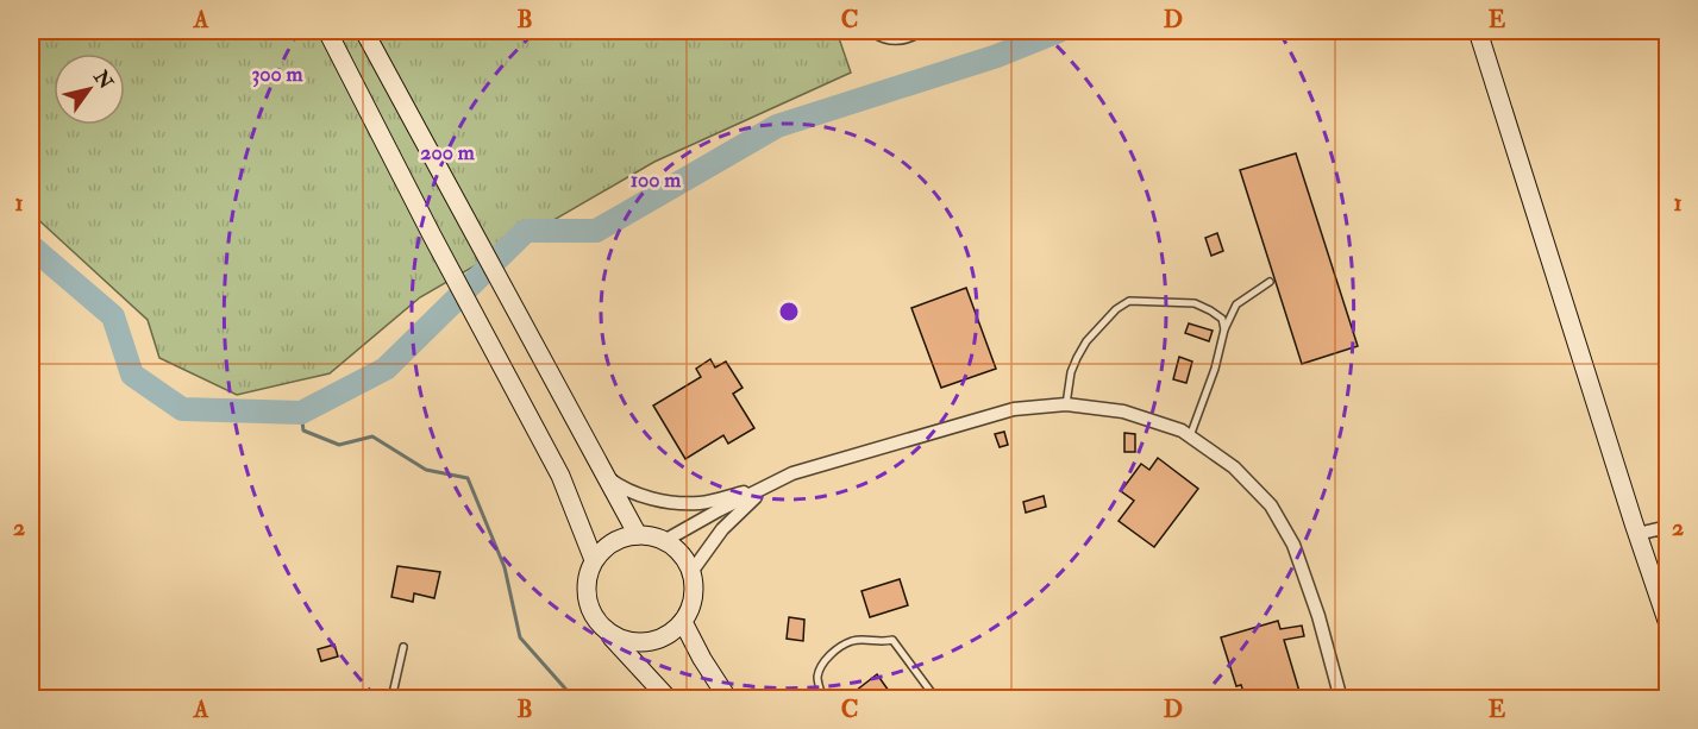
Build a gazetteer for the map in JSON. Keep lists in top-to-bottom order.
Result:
{
  "north": "top right",
  "grid": {
    "columns": [
      "A",
      "B",
      "C",
      "D",
      "E"
    ],
    "rows": ["1", "2"]
  },
  "rings": ["300 m", "200 m", "100 m"]
}
